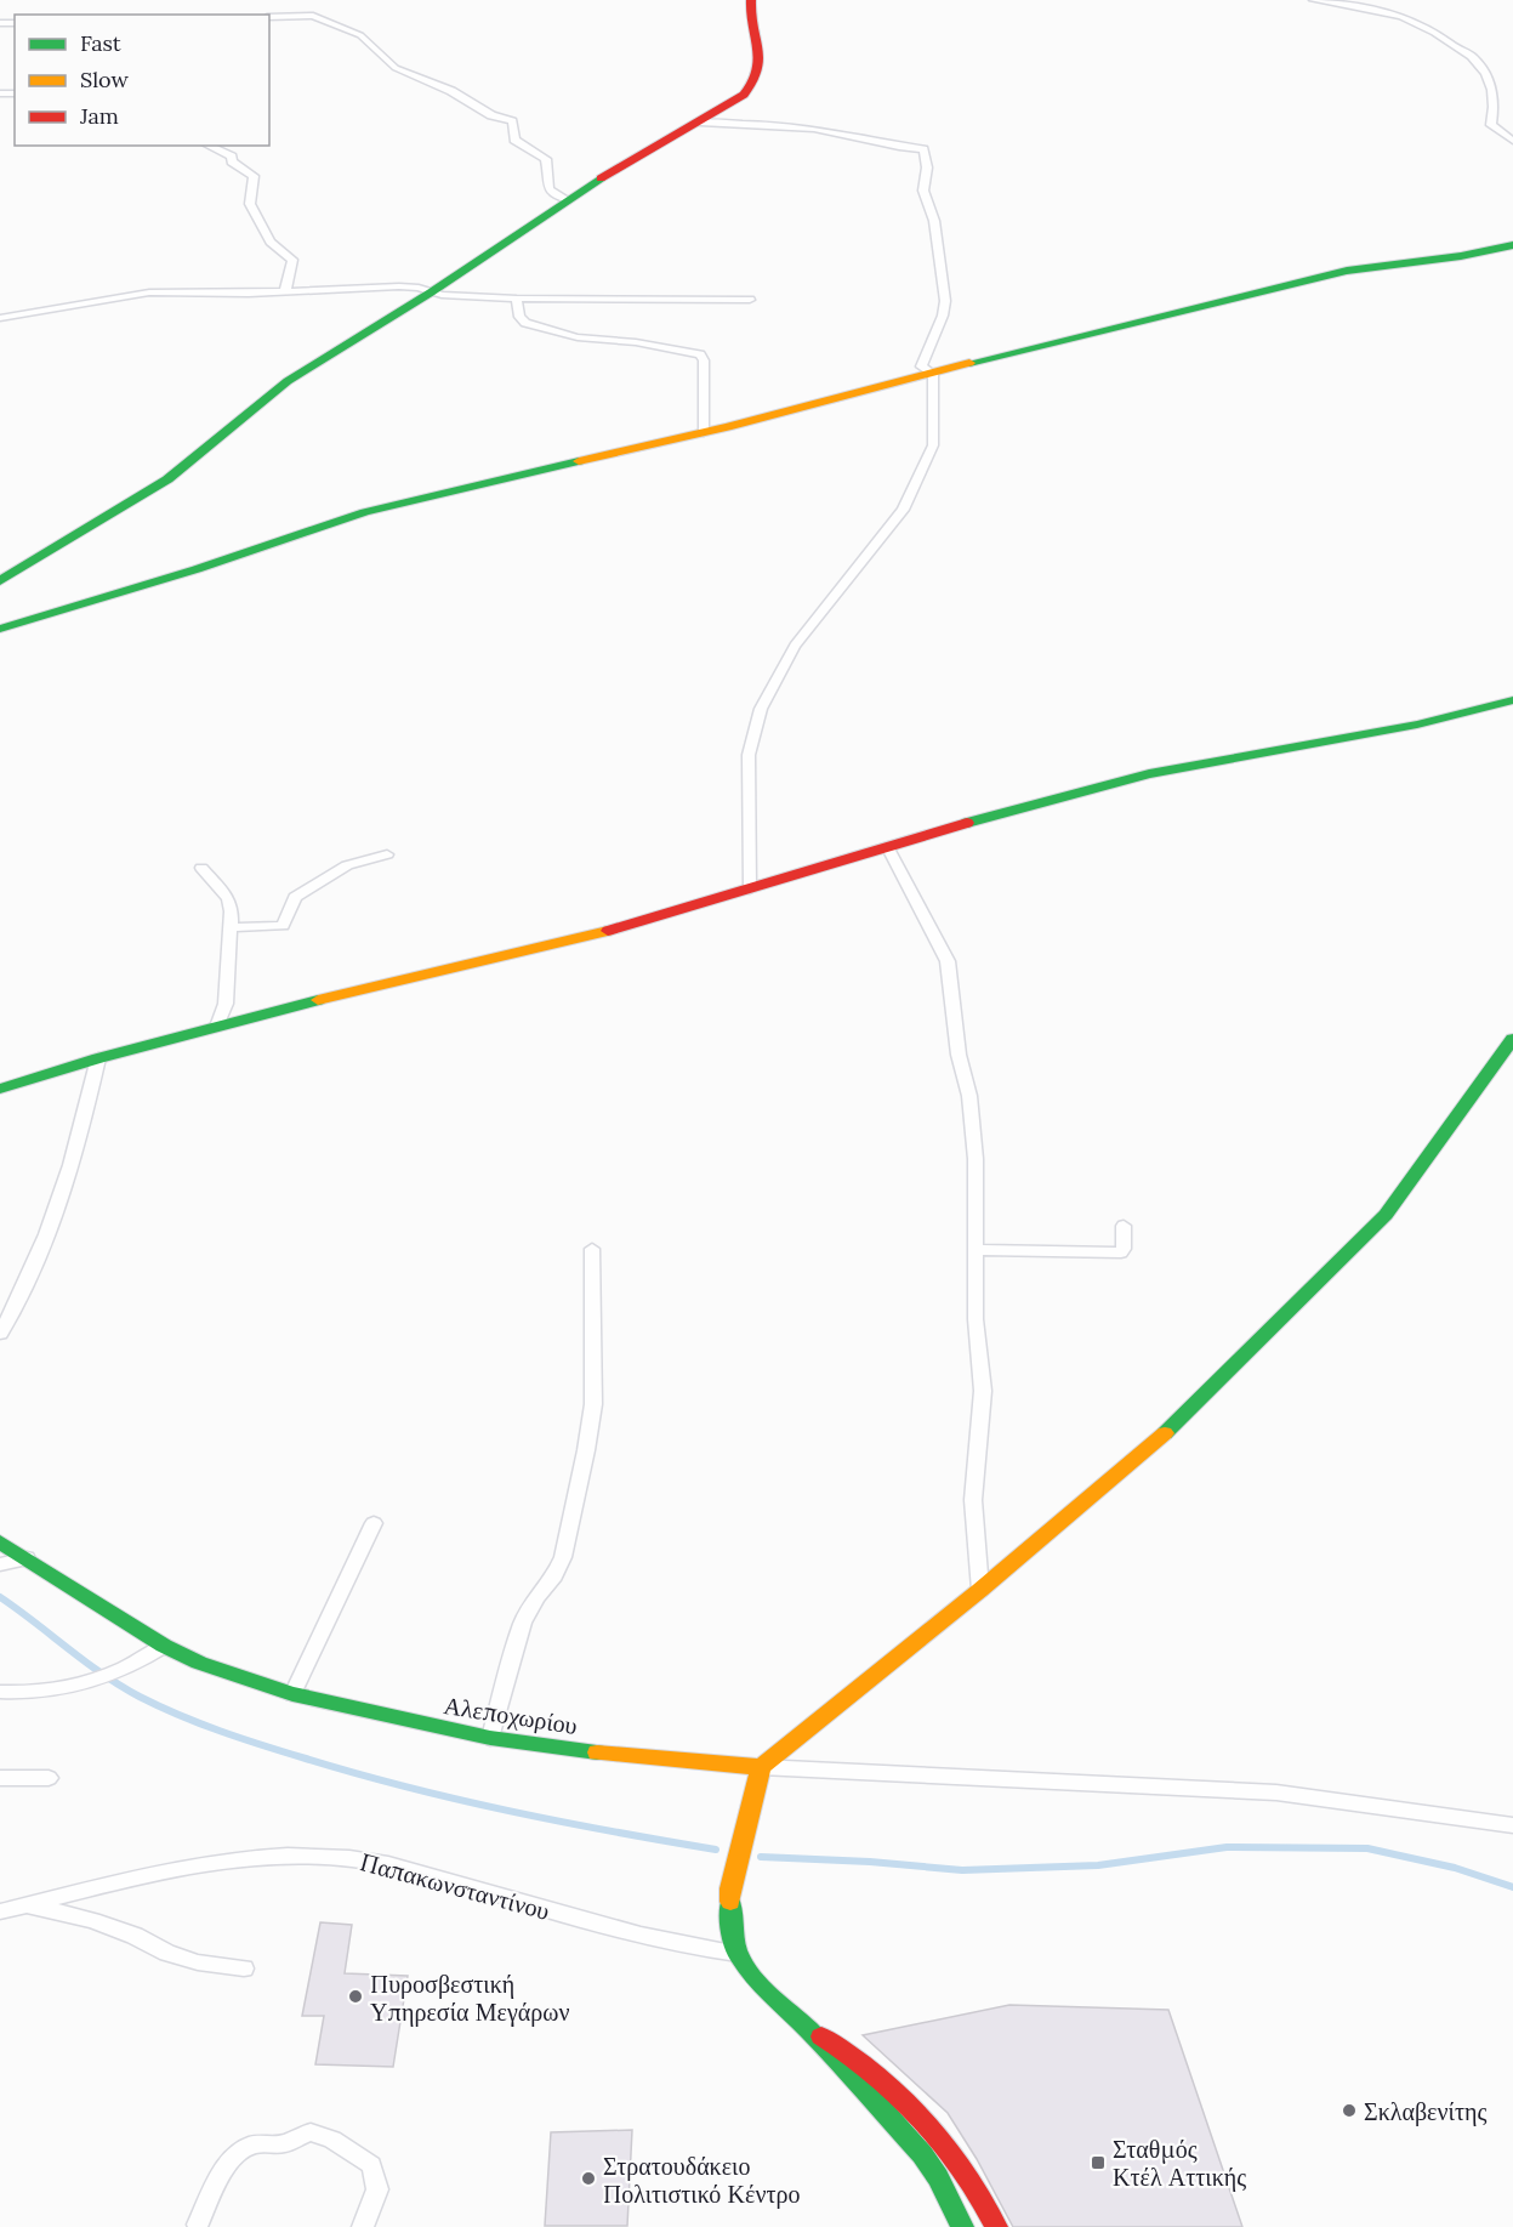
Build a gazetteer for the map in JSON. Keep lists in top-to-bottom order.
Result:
{
  "streets": {
    "street": ["Αλεποχωρίου", "Παπακωνσταντίνου"]
  },
  "places": {
    "other": ["Πυροσβεστική Υπηρεσία Μεγάρων", "Σκλαβενίτης", "Στρατουδάκειο Πολιτιστικό Κέντρο"],
    "transit": ["Σταθμός Κτέλ Αττικής"]
  },
  "legend": ["Fast", "Slow", "Jam"]
}
